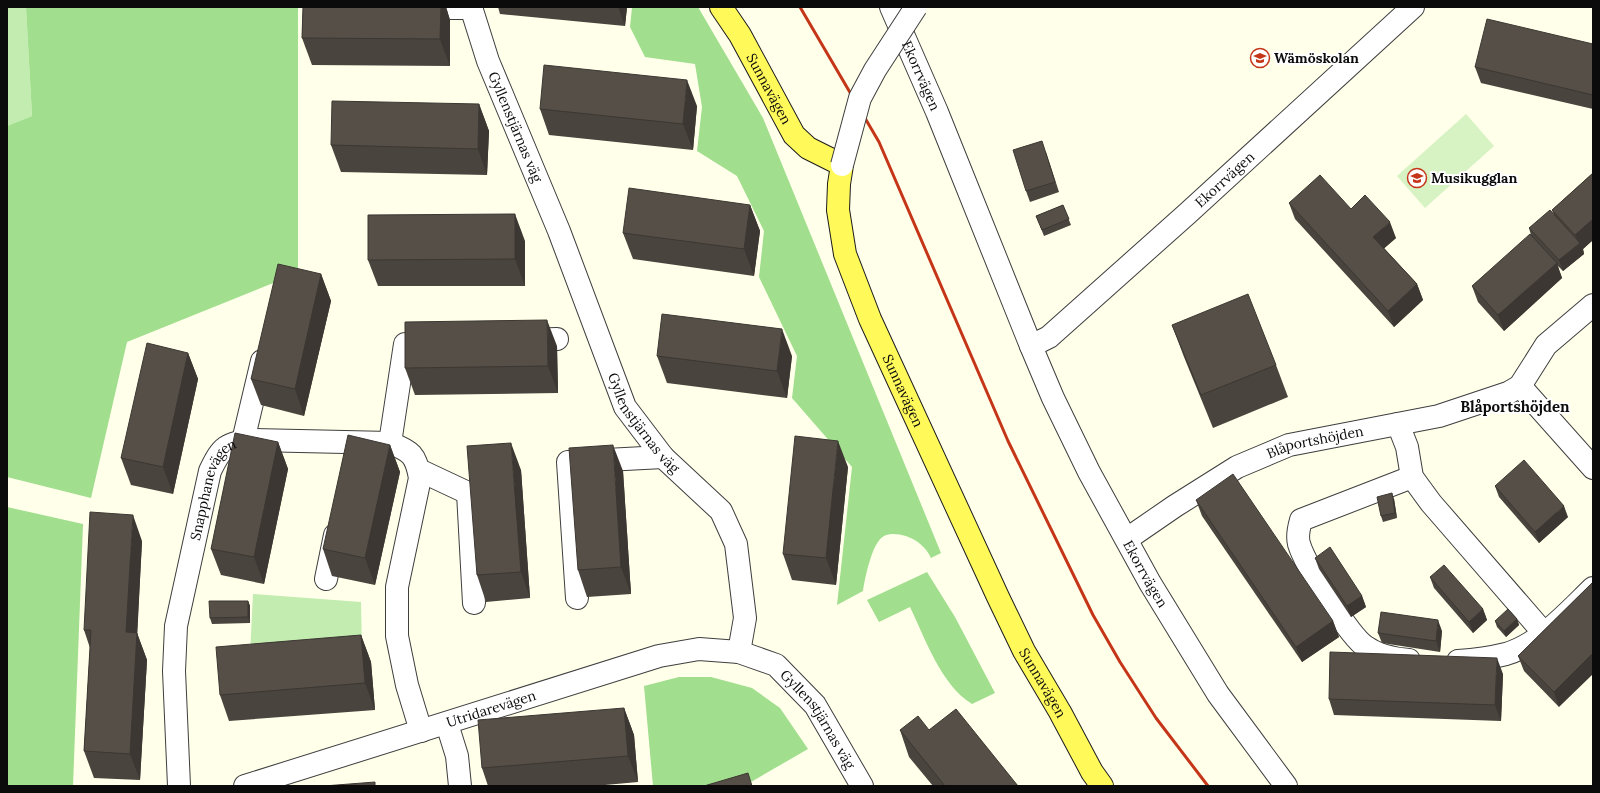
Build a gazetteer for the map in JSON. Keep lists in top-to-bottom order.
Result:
{
  "streets": {
    "main road": ["Sunnavägen"],
    "street": [
      "Ekorrvägen",
      "Gyllenstjärnas väg",
      "Blåportshöjden",
      "Snapphanevägen",
      "Utridarevägen"
    ]
  },
  "crossings": [
    ["Ekorrvägen", "Blåportshöjden"],
    ["Gyllenstjärnas väg", "Utridarevägen"]
  ],
  "districts": ["Blåportshöjden"],
  "places": {
    "school or university": ["Wämöskolan", "Musikugglan"]
  }
}
